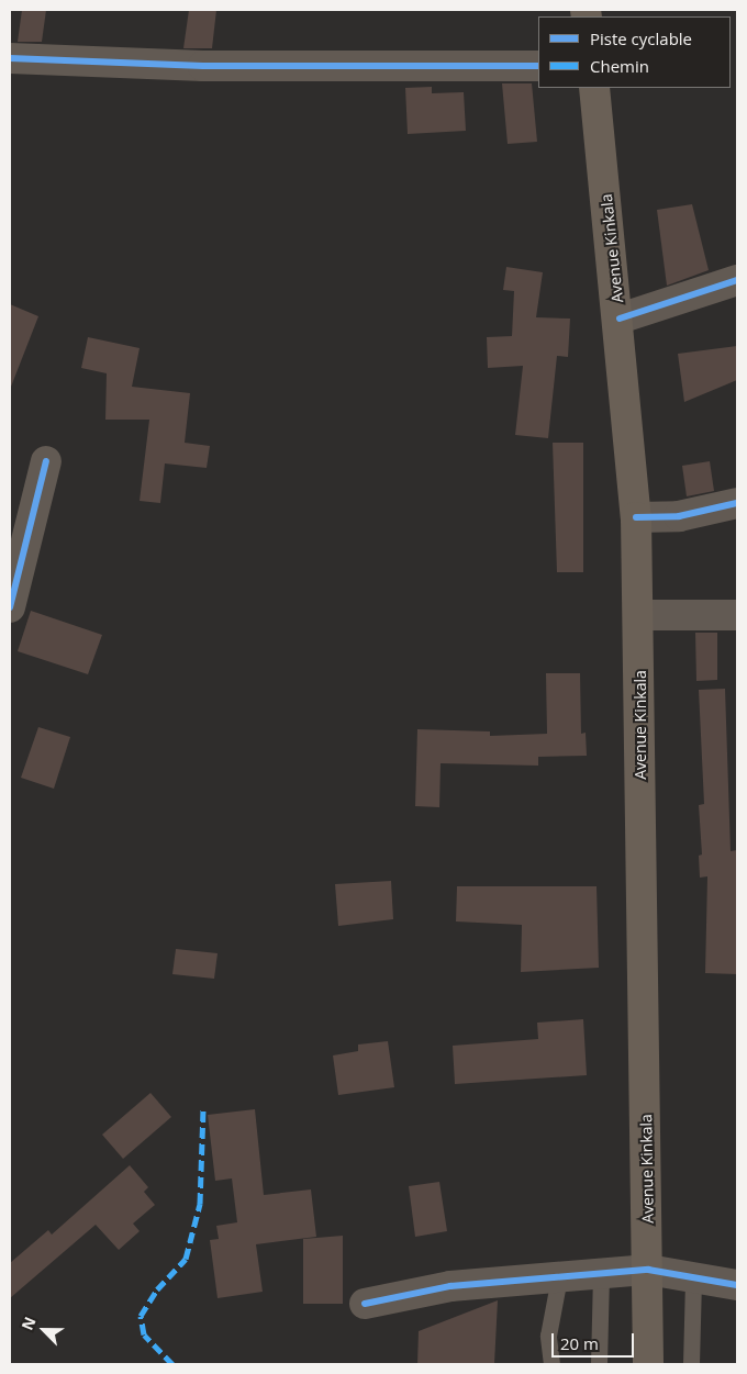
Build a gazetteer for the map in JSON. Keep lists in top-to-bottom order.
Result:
{
  "streets": {
    "main road": ["Avenue Kinkala"]
  },
  "legend": ["Piste cyclable", "Chemin"],
  "scale_bar": "20 m",
  "north": "top left"
}
